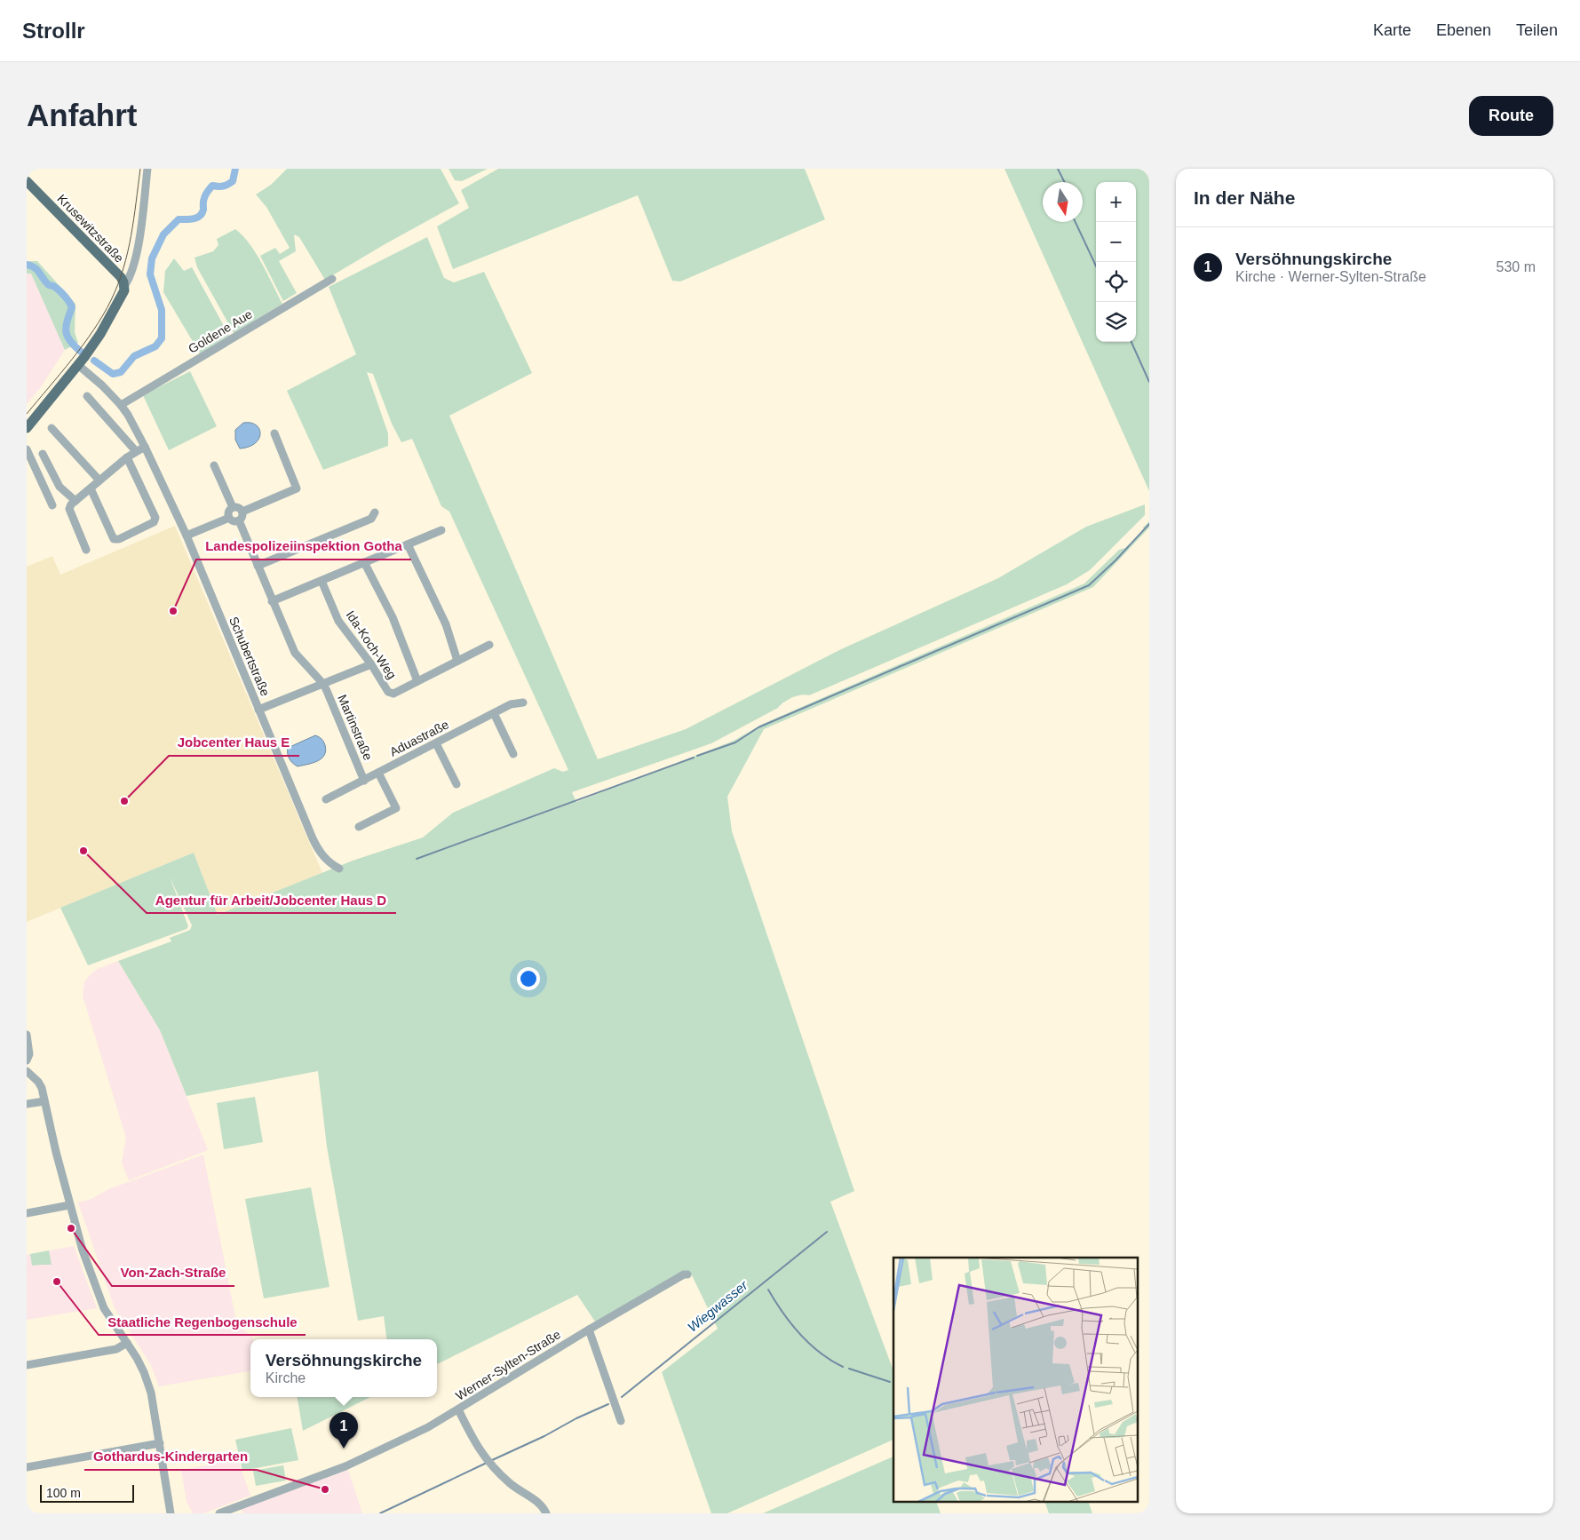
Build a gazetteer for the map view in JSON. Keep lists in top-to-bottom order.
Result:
{
  "streets": {
    "main road": ["Krusewitzstraße"],
    "street": [
      "Goldene Aue",
      "Ida-Koch-Weg",
      "Schubertstraße",
      "Martinstraße",
      "Aduastraße",
      "Werner-Sylten-Straße"
    ]
  },
  "crossings": [
    ["Goldene Aue", "Schubertstraße"],
    ["Martinstraße", "Aduastraße"]
  ],
  "water": ["Wiegwasser"],
  "places": [
    "Landespolizeiinspektion Gotha",
    "Jobcenter Haus E",
    "Agentur für Arbeit/Jobcenter Haus D",
    "Von-Zach-Straße",
    "Staatliche Regenbogenschule",
    "Gothardus-Kindergarten"
  ],
  "scale_bar": "100 m",
  "north": "bottom",
  "page": {
    "header": "Strollr",
    "nav": ["Karte", "Ebenen", "Teilen"],
    "buttons": "Route",
    "title": "Anfahrt",
    "heading": "In der Nähe",
    "map_buttons": ["+", "−"],
    "list": [
      {
        "mark": "1",
        "name": "Versöhnungskirche",
        "note": "Kirche · Werner-Sylten-Straße",
        "value": "530 m"
      }
    ],
    "popup": ["Versöhnungskirche", "Kirche"],
    "pins": "1",
    "scale": "100 m"
  }
}
